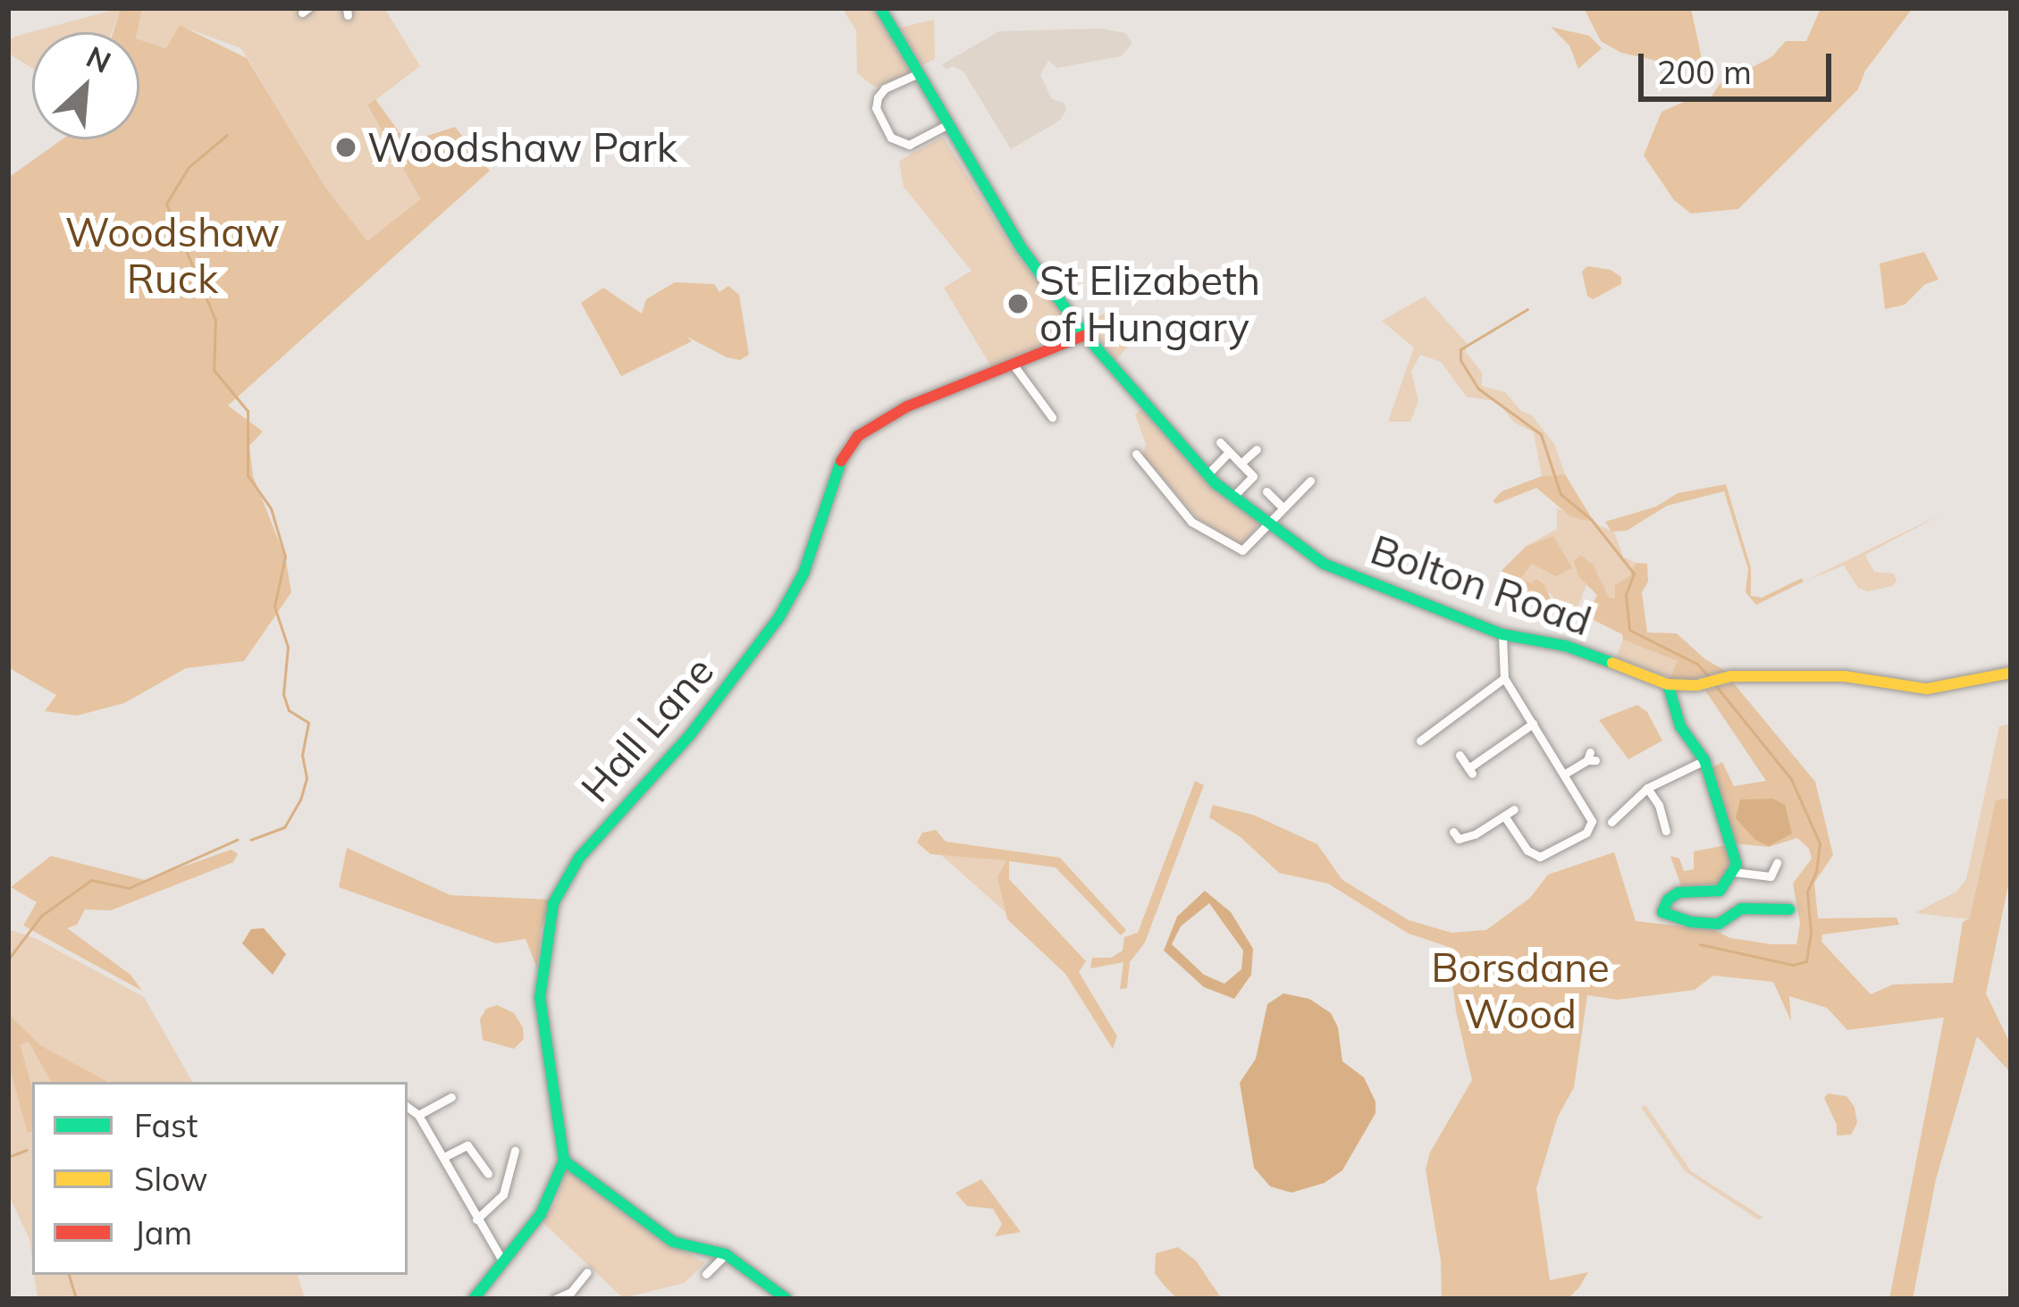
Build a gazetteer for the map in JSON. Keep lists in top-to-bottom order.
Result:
{
  "streets": {
    "street": ["Bolton Road", "Hall Lane"]
  },
  "crossings": [
    ["Bolton Road", "Hall Lane"]
  ],
  "parks": ["Woodshaw Ruck", "Borsdane Wood"],
  "places": ["Woodshaw Park", "St Elizabeth of Hungary"],
  "legend": ["Fast", "Slow", "Jam"],
  "scale_bar": "200 m",
  "north": "top right"
}
